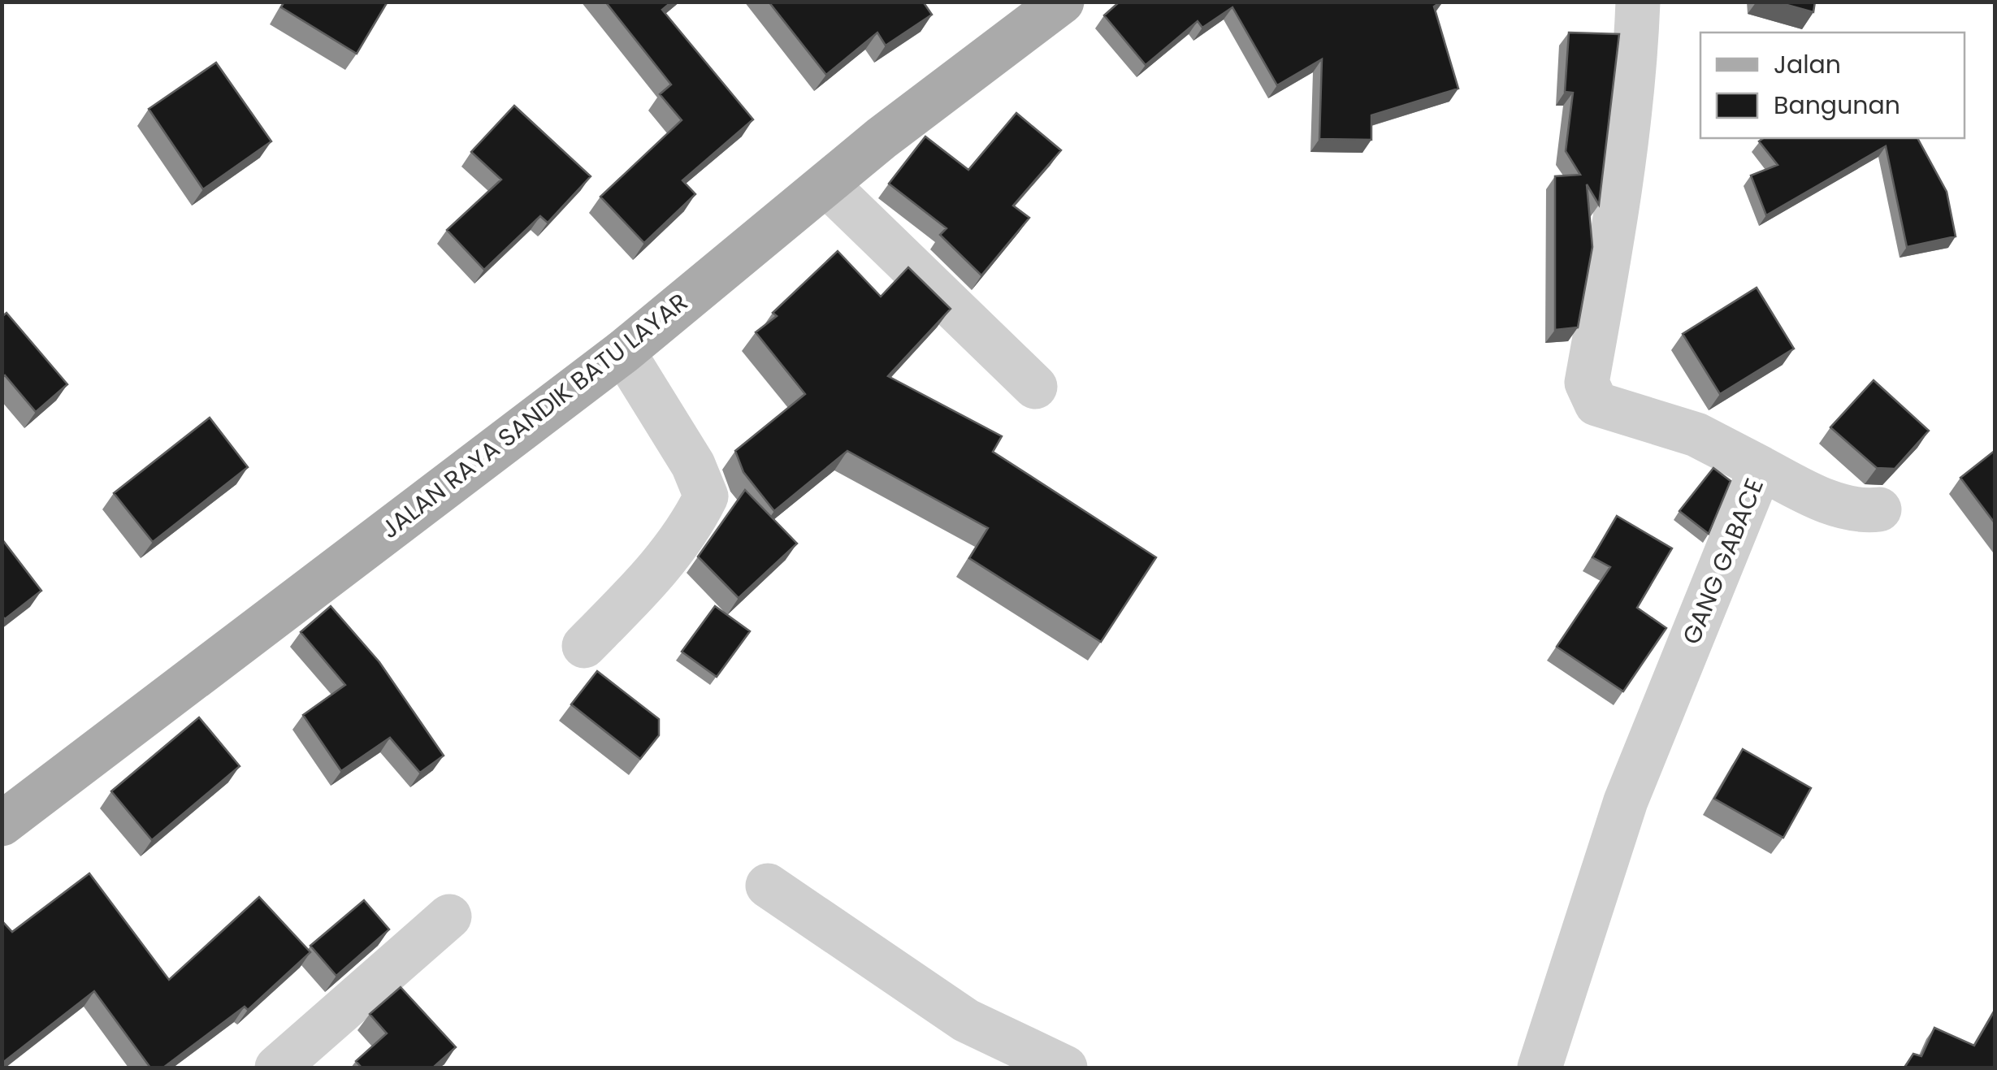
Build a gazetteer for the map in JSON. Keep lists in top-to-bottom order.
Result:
{
  "streets": {
    "main road": ["JALAN RAYA SANDIK BATU LAYAR"],
    "street": ["GANG GABACE"]
  },
  "legend": ["Jalan", "Bangunan"]
}
